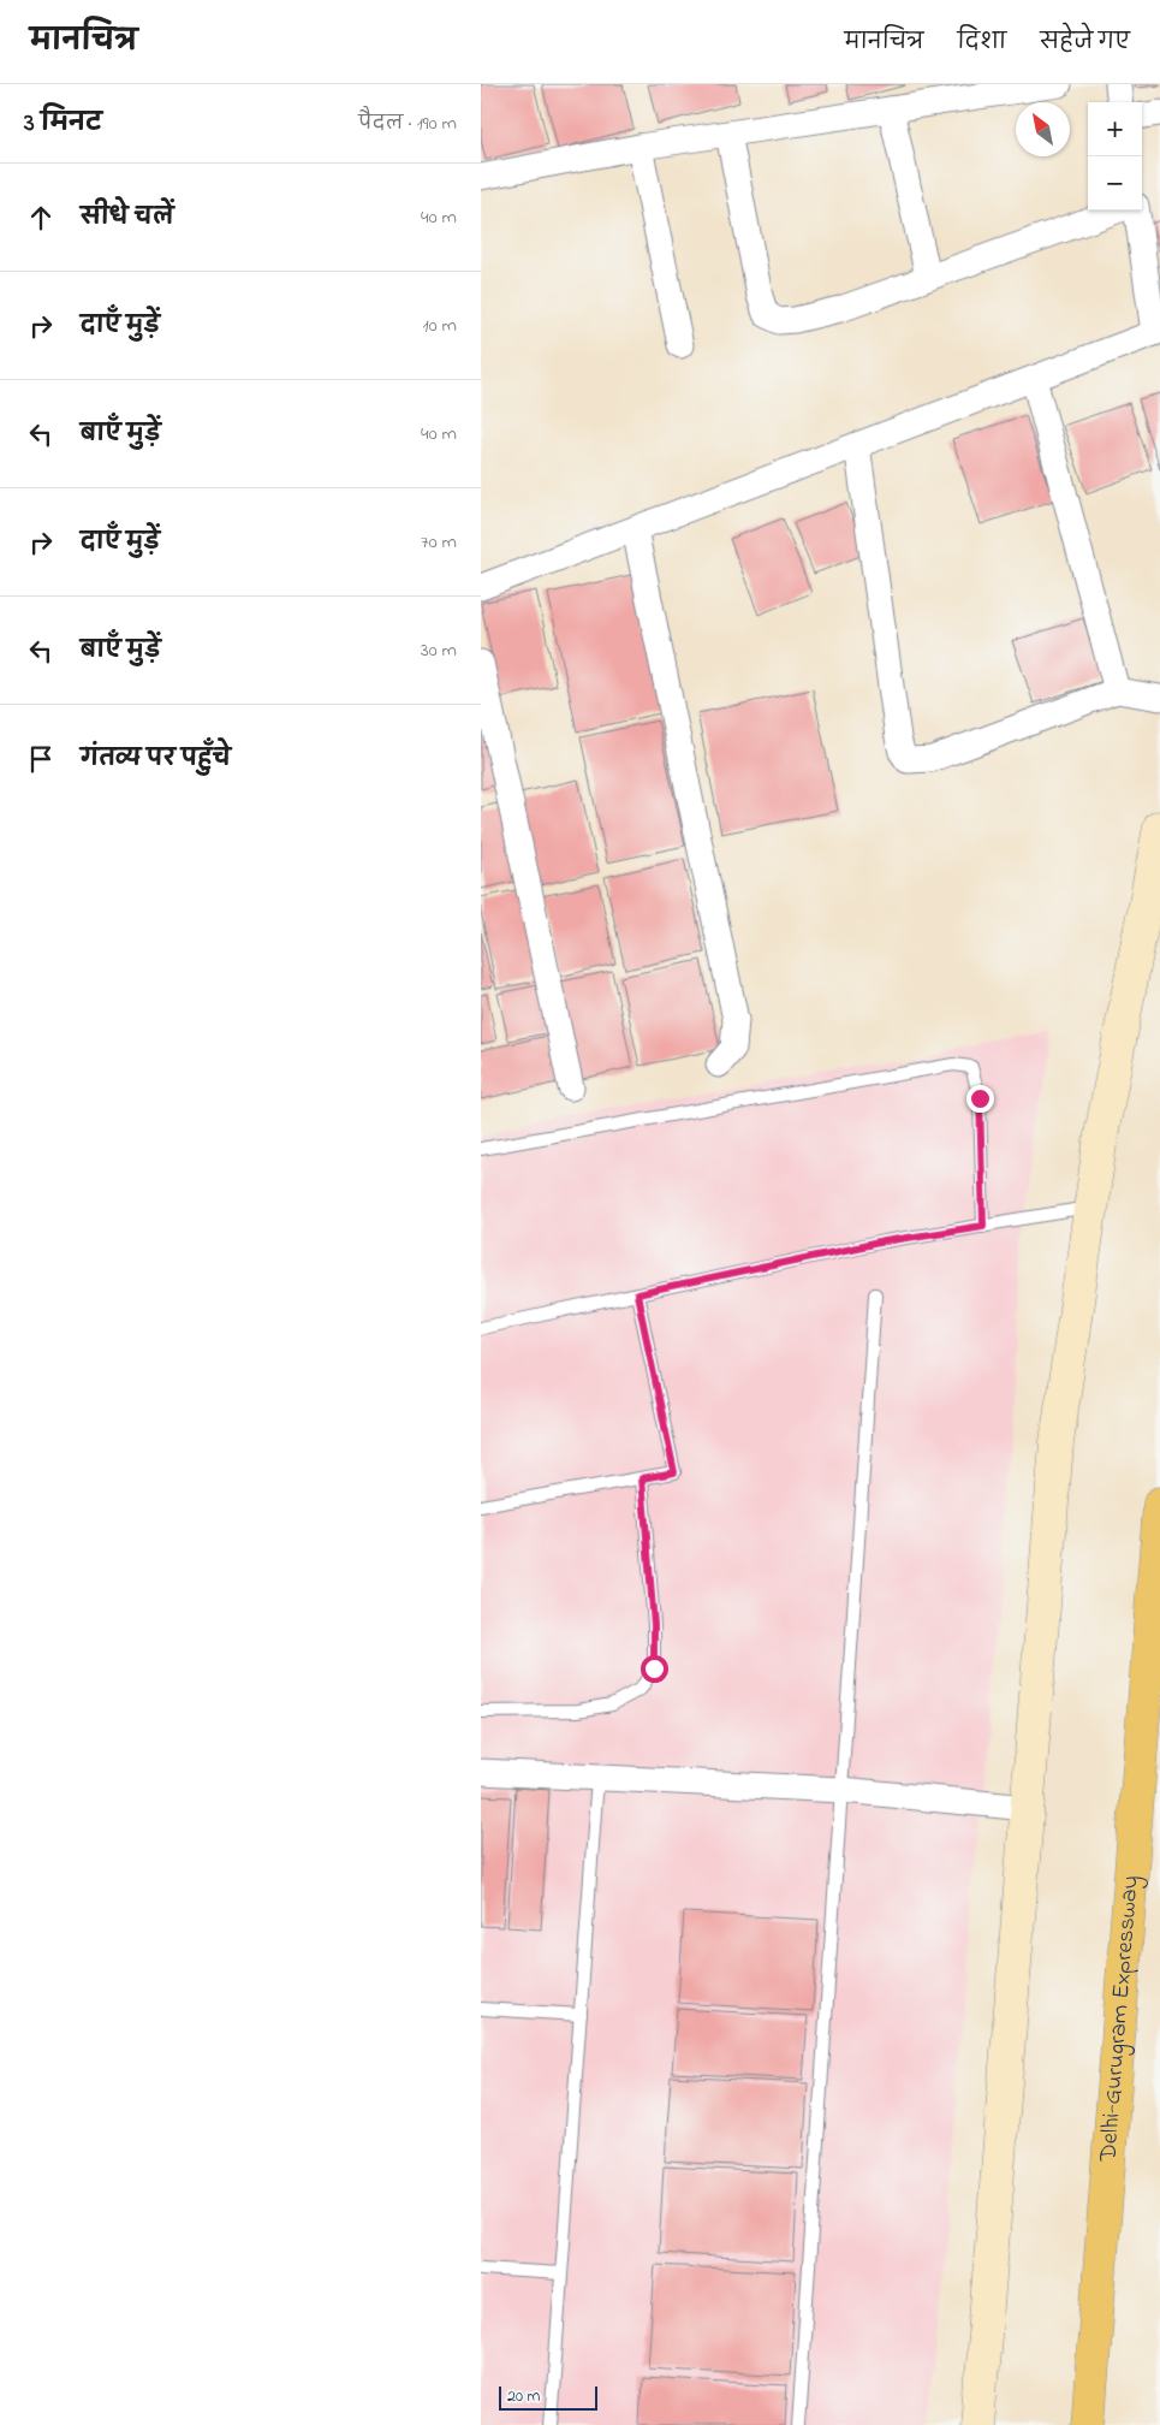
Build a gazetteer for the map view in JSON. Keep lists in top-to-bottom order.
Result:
{
  "streets": {
    "highway": ["Delhi-Gurugram Expressway"]
  },
  "scale_bar": "20 m",
  "north": "top left",
  "page": {
    "header": "मानचित्र",
    "nav": ["मानचित्र", "दिशा", "सहेजे गए"],
    "heading": ["3 मिनट", "पैदल · 190 m"],
    "map_buttons": ["+", "−"],
    "list": [
      ["सीधे चलें", "40 m"],
      ["दाएँ मुड़ें", "10 m"],
      ["बाएँ मुड़ें", "40 m"],
      ["दाएँ मुड़ें", "70 m"],
      ["बाएँ मुड़ें", "30 m"],
      "गंतव्य पर पहुँचे"
    ],
    "scale": "20 m"
  }
}
